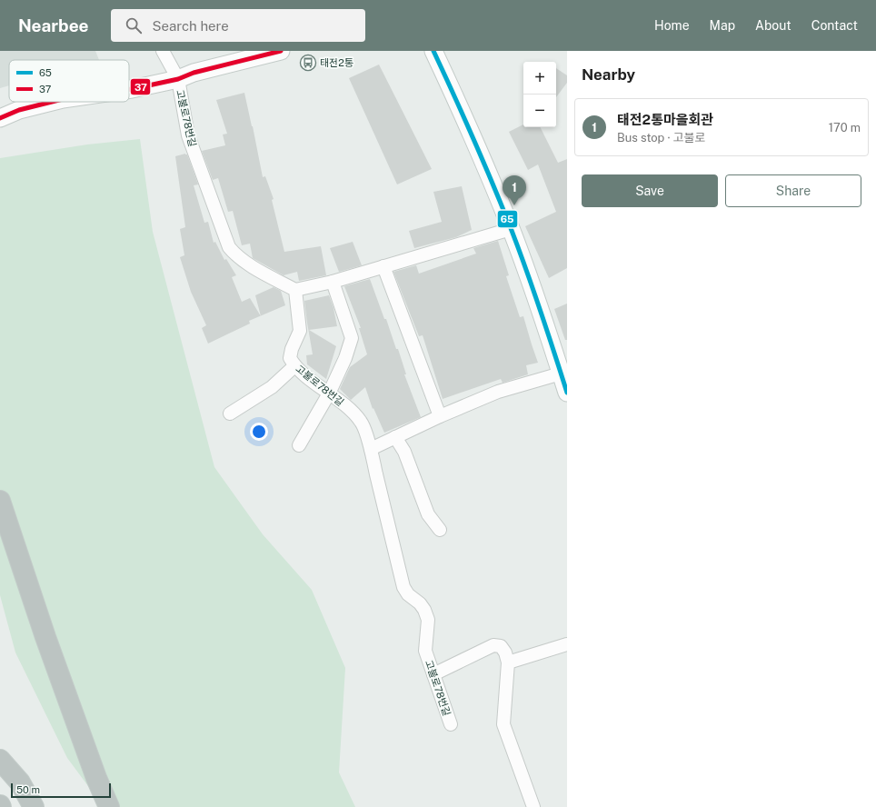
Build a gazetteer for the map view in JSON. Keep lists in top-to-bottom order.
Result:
{
  "streets": {
    "street": ["고불로78번길"]
  },
  "places": {
    "bus stop": ["태전2통"]
  },
  "lines": ["transit line 65", "transit line 37"],
  "legend": ["65", "37"],
  "scale_bar": "50 m",
  "page": {
    "header": "Nearbee",
    "search": "Search here",
    "nav": [
      "Home",
      "Map",
      "About",
      "Contact"
    ],
    "heading": "Nearby",
    "map_buttons": ["+", "−"],
    "list": [
      {
        "mark": "1",
        "name": "태전2통마을회관",
        "note": "Bus stop · 고불로",
        "value": "170 m"
      }
    ],
    "buttons": ["Save", "Share"],
    "pins": "1",
    "scale": "50 m"
  }
}
